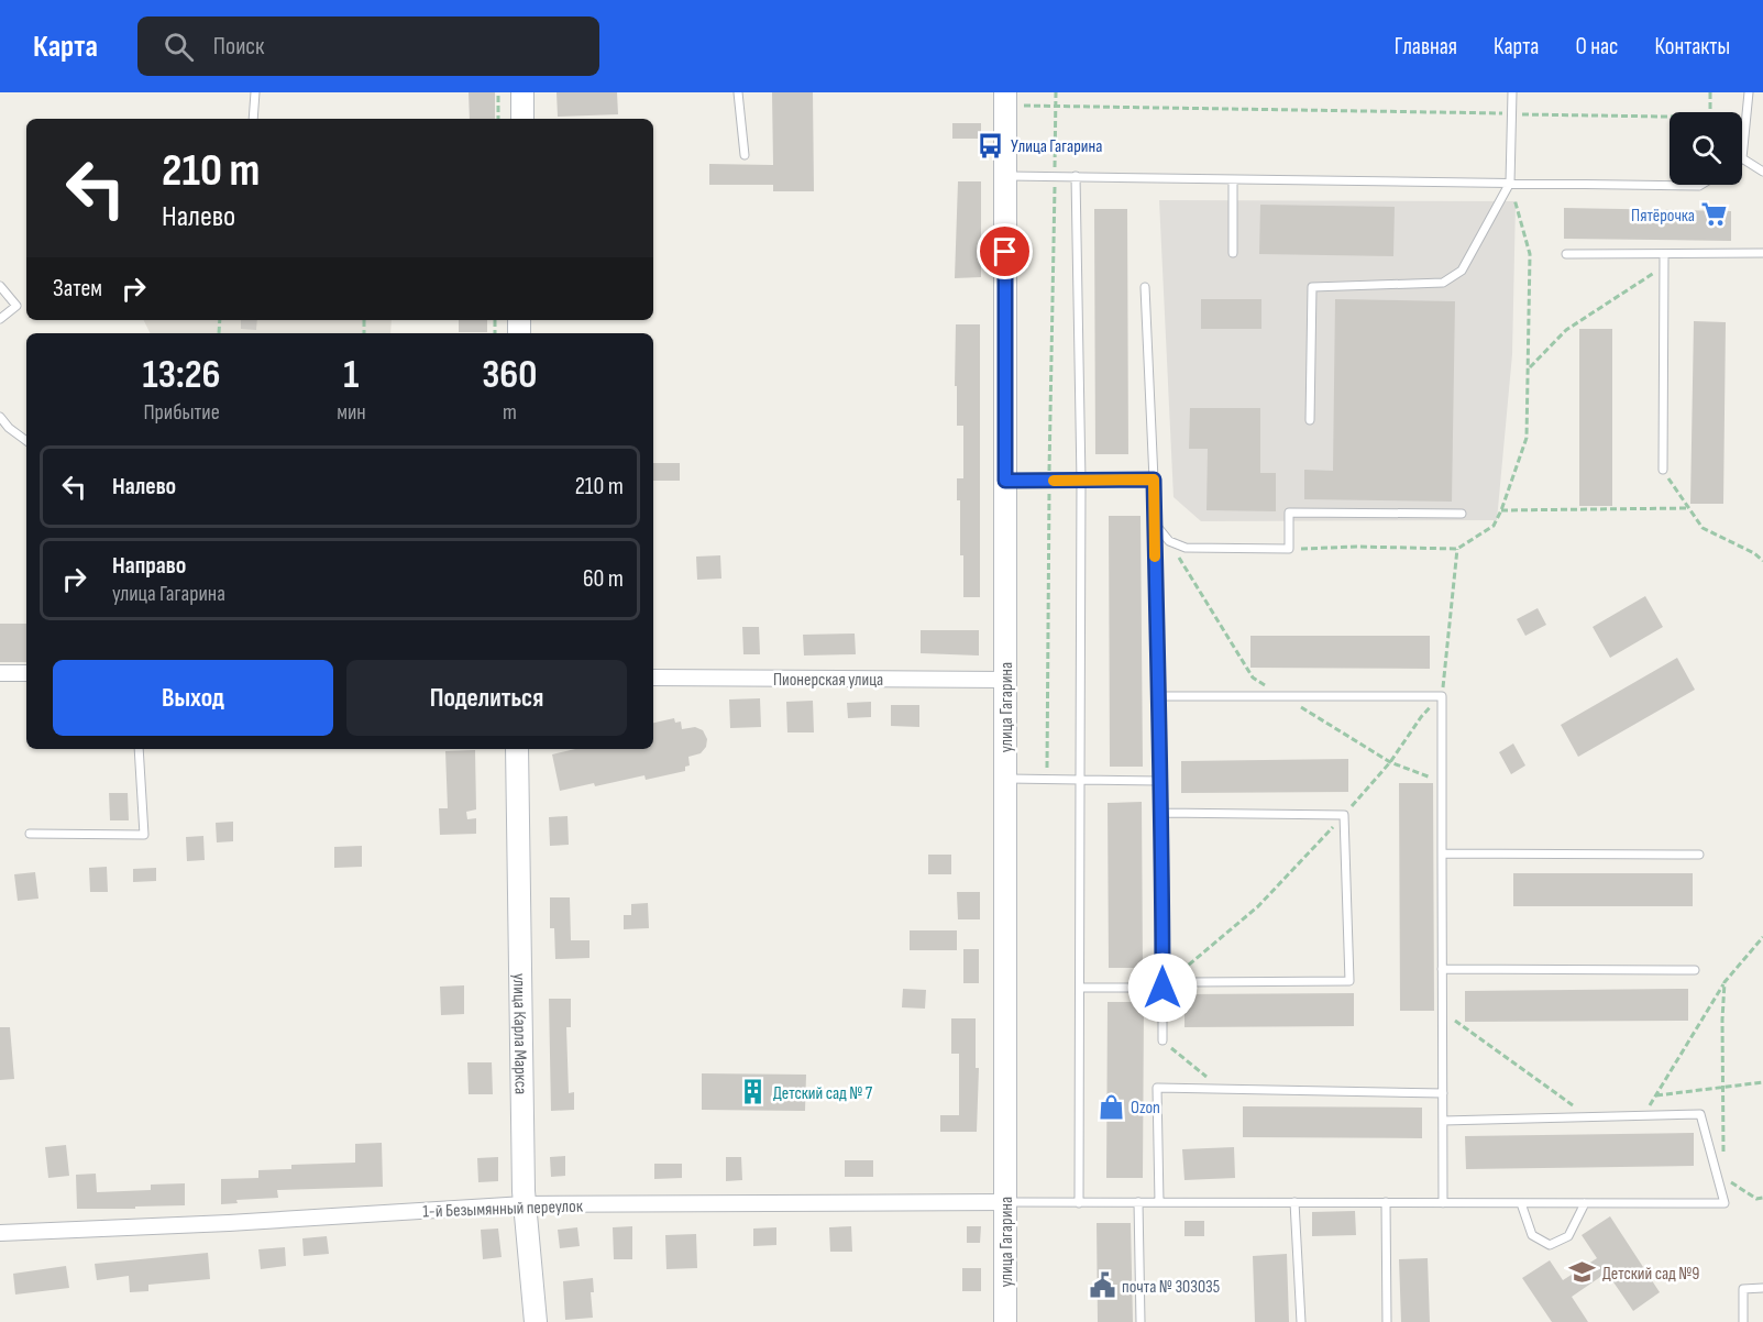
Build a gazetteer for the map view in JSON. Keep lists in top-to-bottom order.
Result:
{
  "streets": {
    "main road": ["улица Гагарина", "улица Карла Маркса"],
    "street": ["Пионерская улица", "1-й Безымянный переулок"]
  },
  "crossings": [
    ["Пионерская улица", "улица Гагарина"],
    ["улица Гагарина", "1-й Безымянный переулок"],
    ["улица Карла Маркса", "1-й Безымянный переулок"]
  ],
  "places": {
    "bus stop": ["Улица Гагарина"],
    "supermarket": ["Пятёрочка"],
    "building": ["Детский сад № 7"],
    "shop": ["Ozon"],
    "school or university": ["Детский сад №9"],
    "public building": ["почта № 303035"]
  },
  "page": {
    "header": "Карта",
    "search": "Поиск",
    "nav": [
      "Главная",
      "Карта",
      "О нас",
      "Контакты"
    ],
    "turn": ["210 m", "Налево"],
    "then": "Затем",
    "eta": [
      "13:26",
      "Прибытие",
      "1",
      "мин",
      "360",
      "m"
    ],
    "list": [
      {
        "name": "Налево",
        "value": "210 m"
      },
      {
        "name": "Направо",
        "note": "улица Гагарина",
        "value": "60 m"
      }
    ],
    "buttons": ["Выход", "Поделиться"]
  }
}
